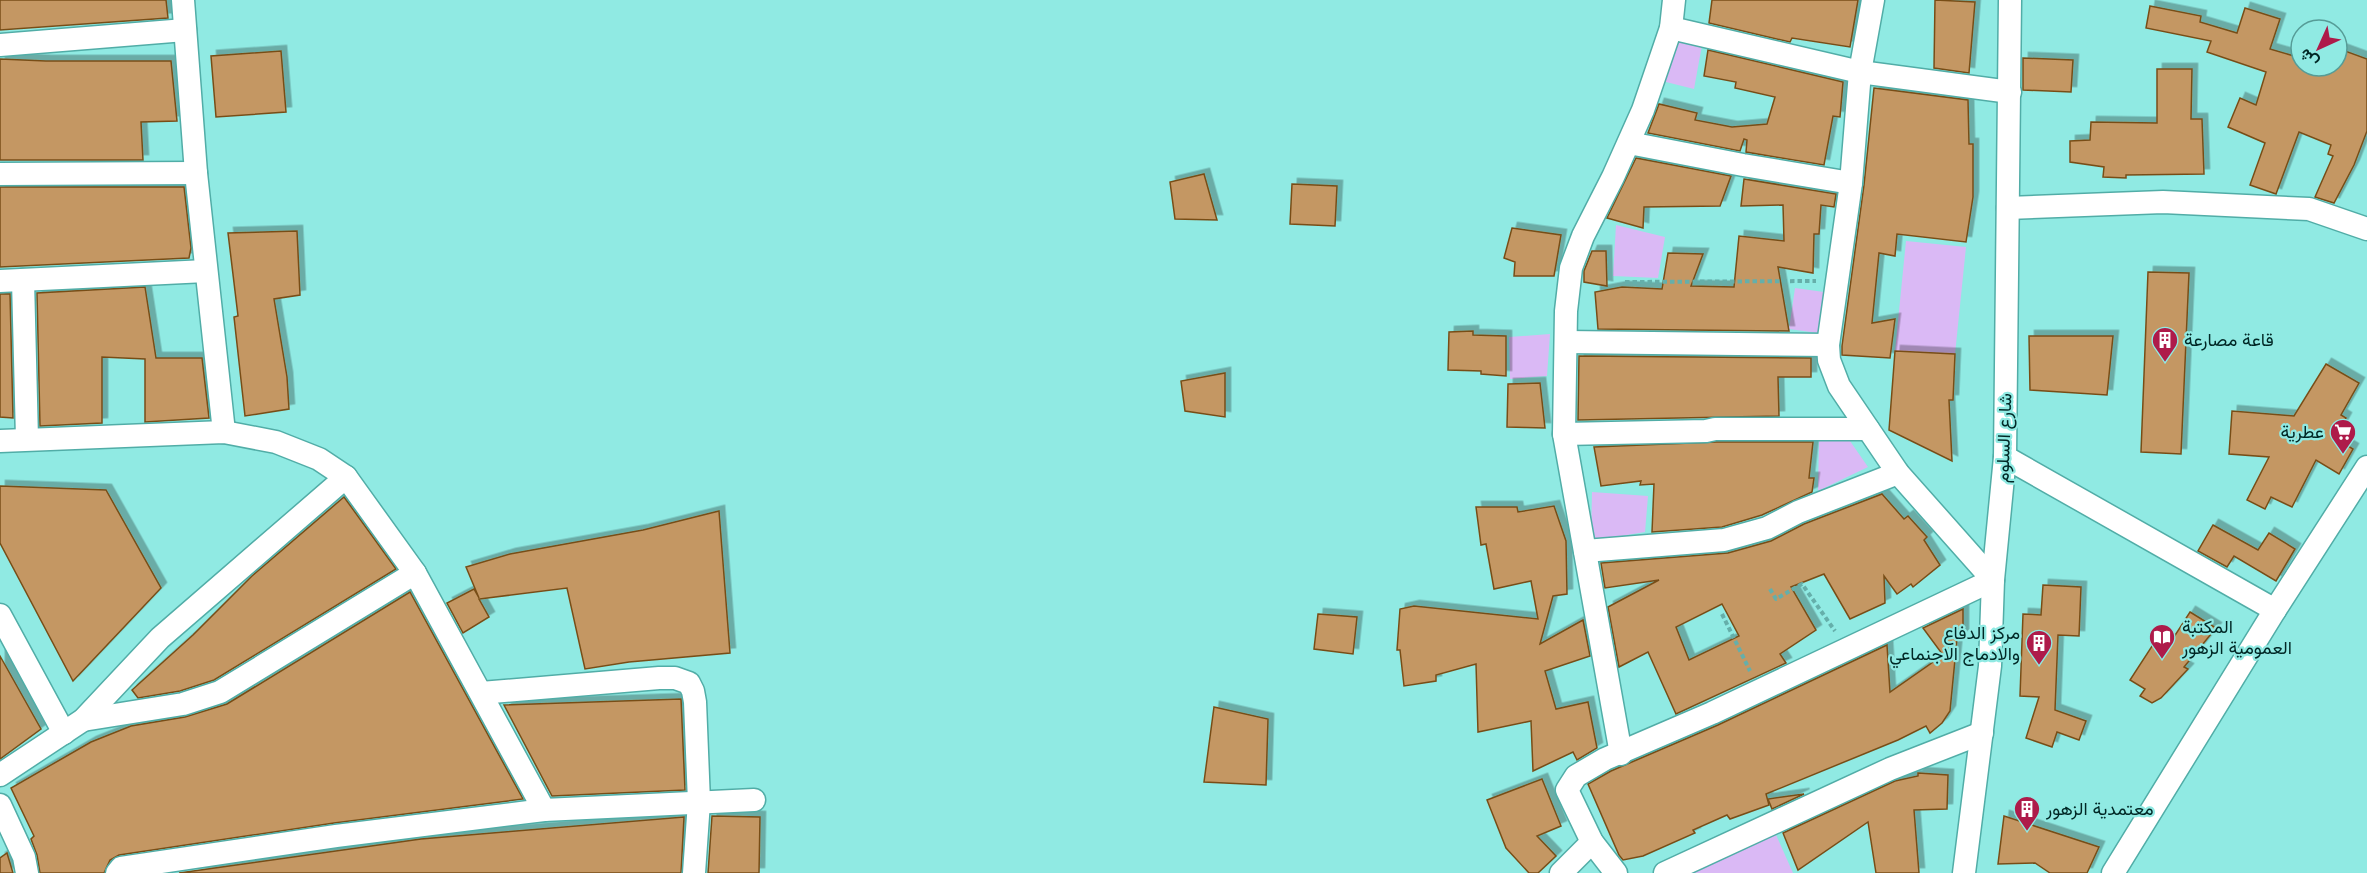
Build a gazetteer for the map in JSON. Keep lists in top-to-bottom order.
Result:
{
  "streets": {
    "street": ["شارع السلوم"]
  },
  "places": {
    "building": ["قاعة مصارعة", "مركز الدفاع والادماج الاجنماعي", "معتمدية الزهور"],
    "supermarket": ["عطرية"],
    "library": ["المكتبة العمومية الزهور"]
  },
  "north": "bottom left"
}
